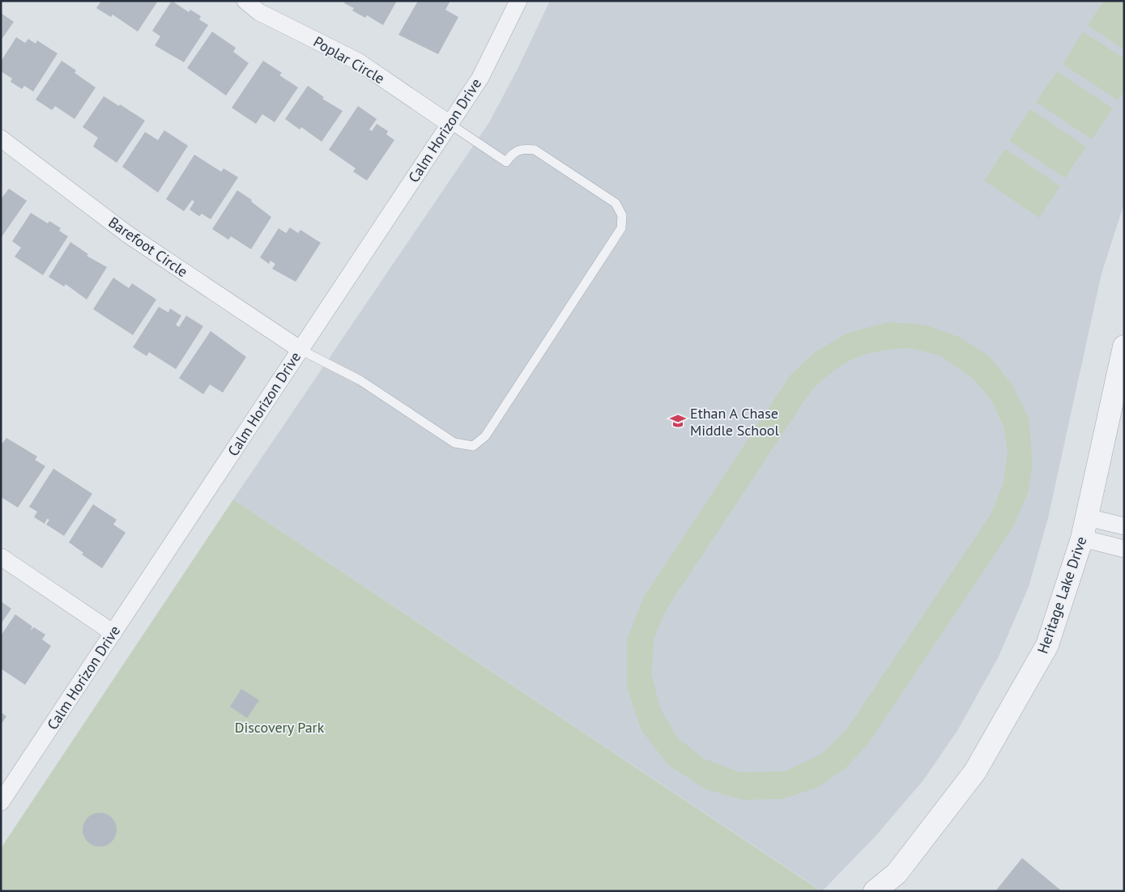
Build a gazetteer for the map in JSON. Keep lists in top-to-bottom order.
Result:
{
  "streets": {
    "street": [
      "Poplar Circle",
      "Calm Horizon Drive",
      "Barefoot Circle",
      "Heritage Lake Drive"
    ]
  },
  "crossings": [
    ["Poplar Circle", "Calm Horizon Drive"],
    ["Calm Horizon Drive", "Barefoot Circle"]
  ],
  "parks": ["Discovery Park"],
  "places": {
    "school or university": ["Ethan A Chase Middle School"]
  }
}
